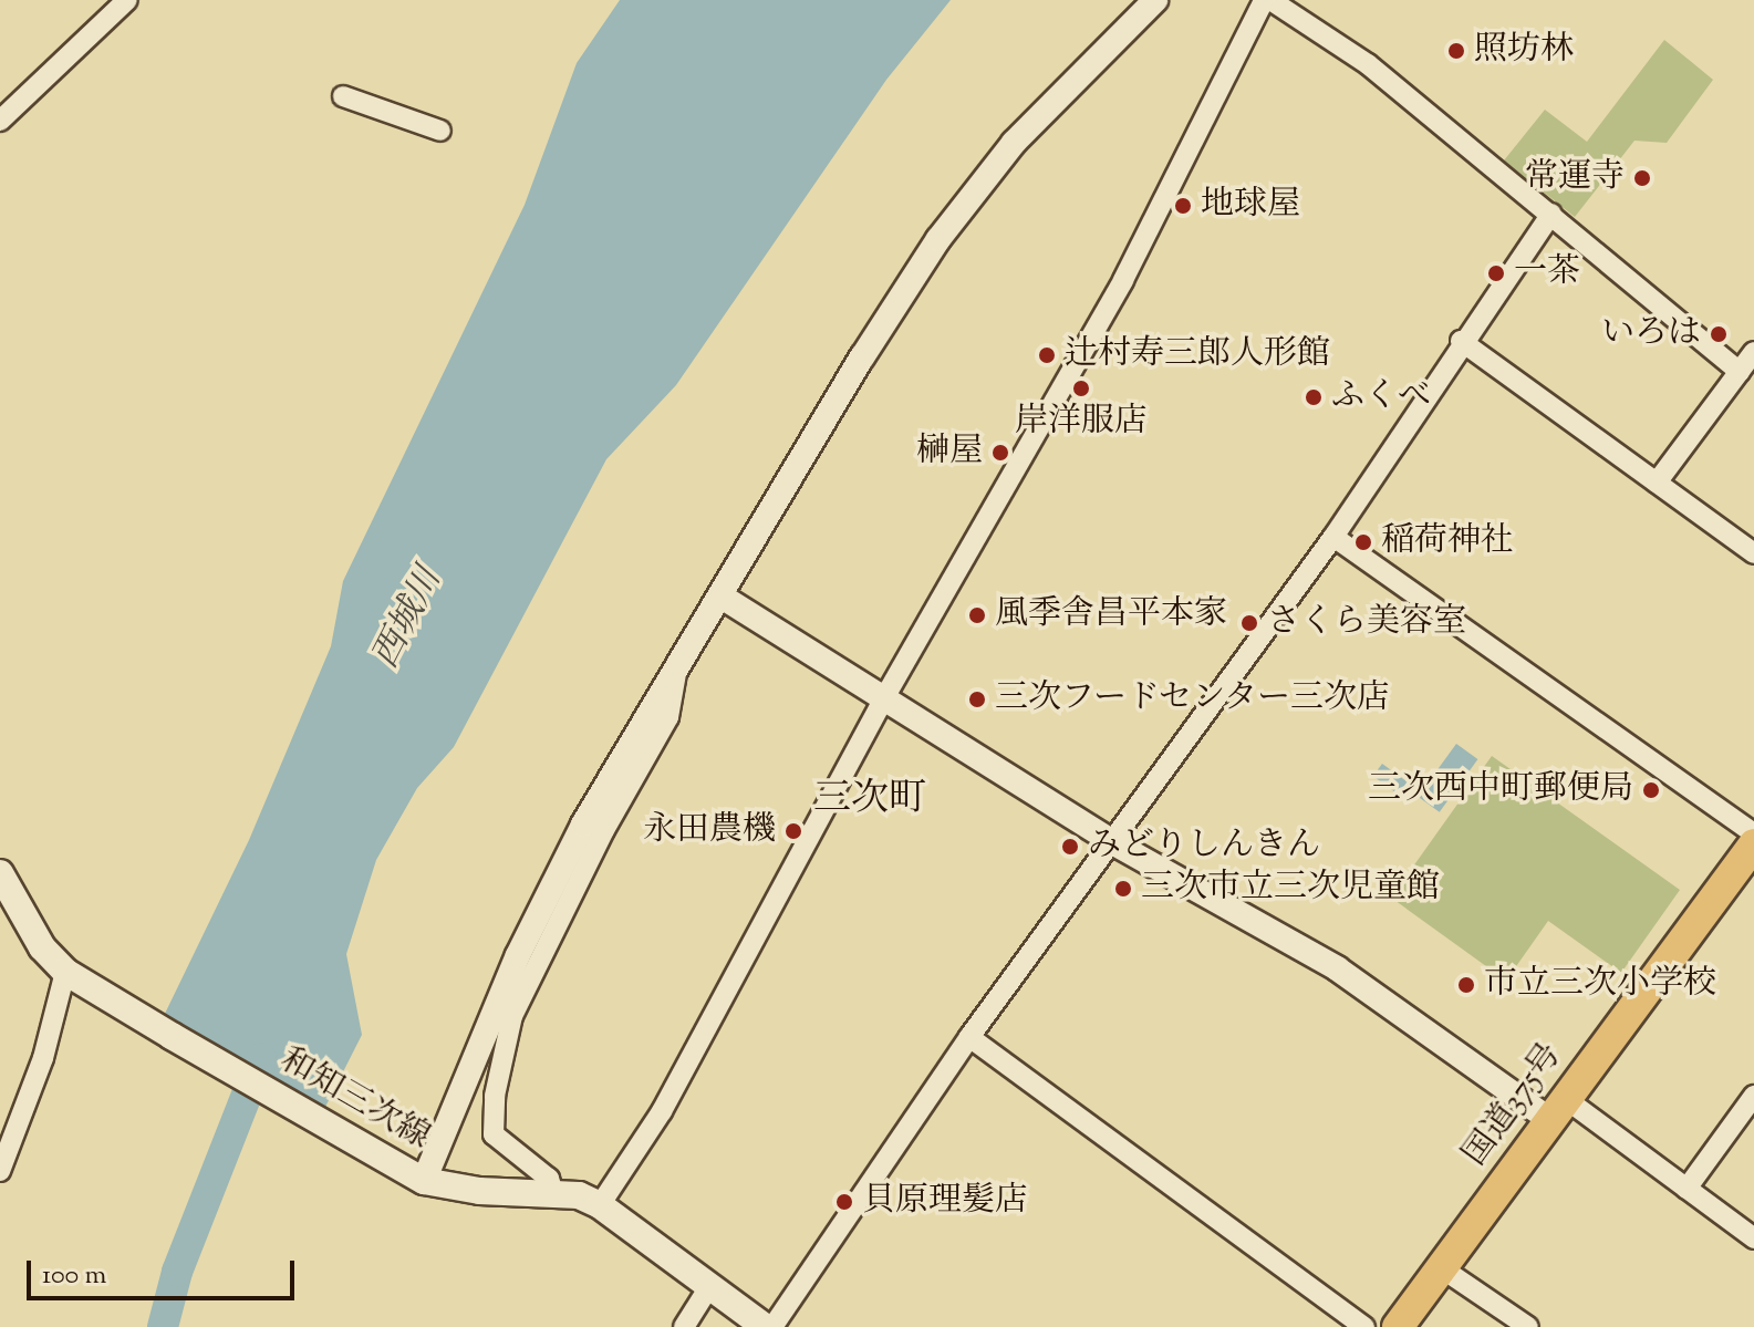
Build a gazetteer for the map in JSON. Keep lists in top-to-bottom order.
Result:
{
  "streets": {
    "highway": ["国道375号"],
    "main road": ["和知三次線"]
  },
  "districts": ["三次町"],
  "water": ["西城川"],
  "places": [
    "照坊林",
    "常運寺",
    "地球屋",
    "一茶",
    "いろは",
    "辻村寿三郎人形館",
    "岸洋服店",
    "ふくべ",
    "榊屋",
    "稲荷神社",
    "風季舎昌平本家",
    "さくら美容室",
    "三次フードセンター三次店",
    "三次西中町郵便局",
    "永田農機",
    "みどりしんきん",
    "三次市立三次児童館",
    "市立三次小学校",
    "貝原理髪店"
  ],
  "scale_bar": "100 m"
}
